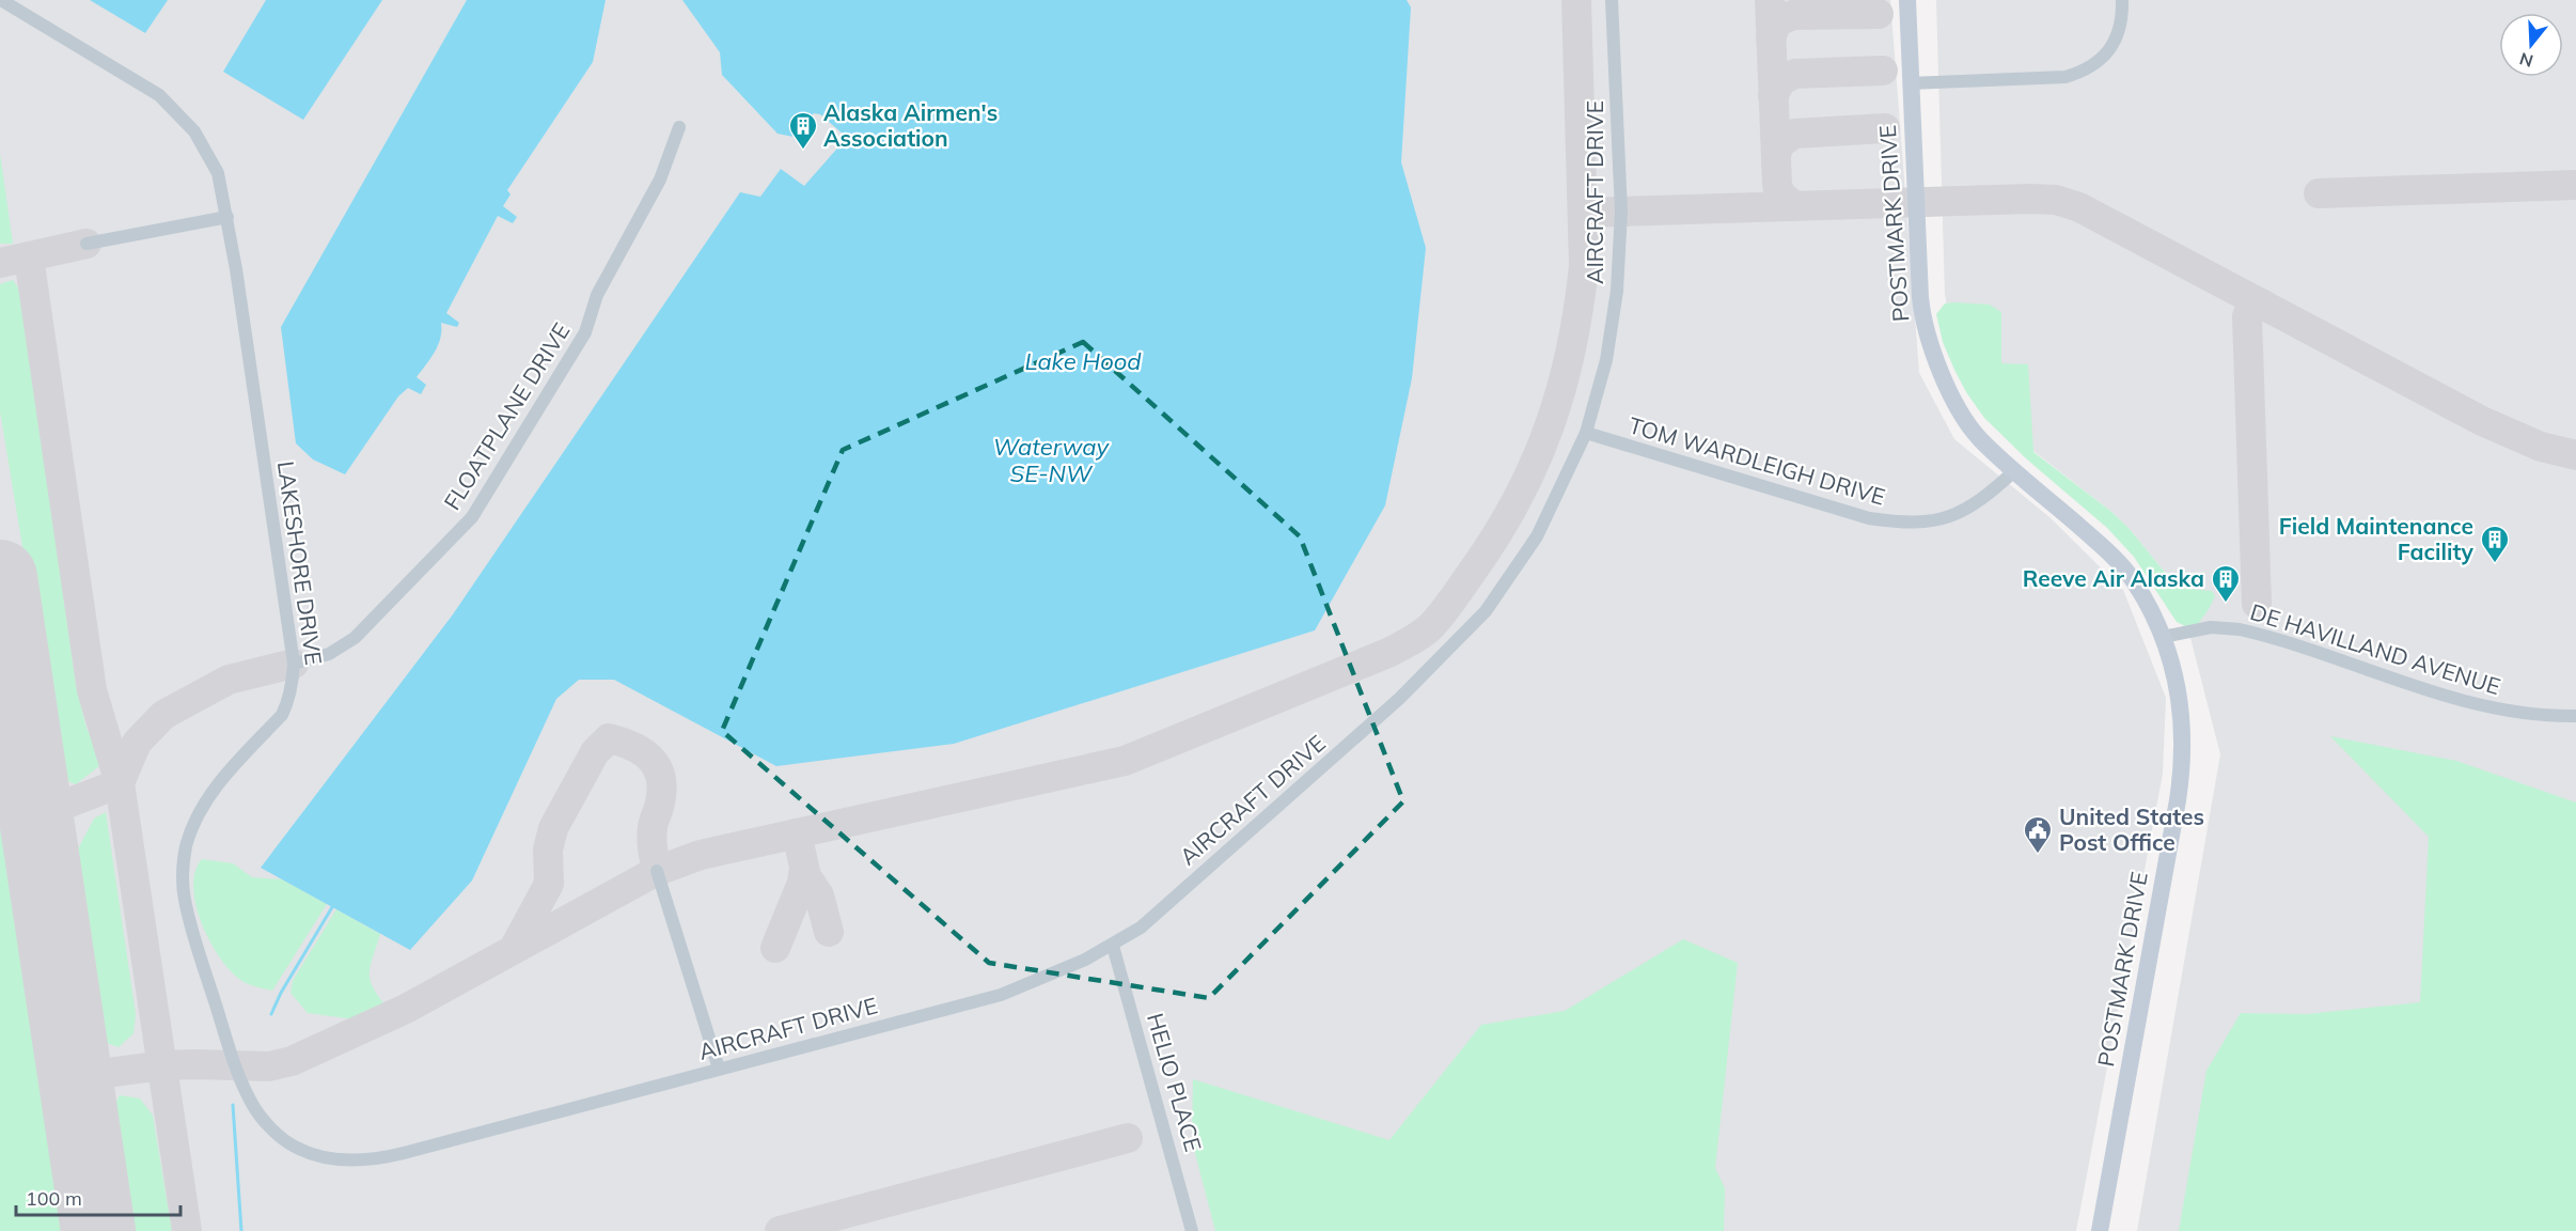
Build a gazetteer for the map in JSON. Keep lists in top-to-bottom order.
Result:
{
  "streets": {
    "street": [
      "AIRCRAFT DRIVE",
      "POSTMARK DRIVE",
      "FLOATPLANE DRIVE",
      "TOM WARDLEIGH DRIVE",
      "LAKESHORE DRIVE",
      "DE HAVILLAND AVENUE",
      "HELIO PLACE"
    ]
  },
  "crossings": [
    ["AIRCRAFT DRIVE", "TOM WARDLEIGH DRIVE"],
    ["AIRCRAFT DRIVE", "LAKESHORE DRIVE"],
    ["AIRCRAFT DRIVE", "HELIO PLACE"],
    ["POSTMARK DRIVE", "TOM WARDLEIGH DRIVE"],
    ["POSTMARK DRIVE", "DE HAVILLAND AVENUE"],
    ["FLOATPLANE DRIVE", "LAKESHORE DRIVE"]
  ],
  "water": ["Lake Hood", "Waterway SE-NW"],
  "places": {
    "building": ["Alaska Airmen's Association", "Field Maintenance Facility", "Reeve Air Alaska"],
    "public building": ["United States Post Office"]
  },
  "scale_bar": "100 m",
  "north": "bottom"
}
